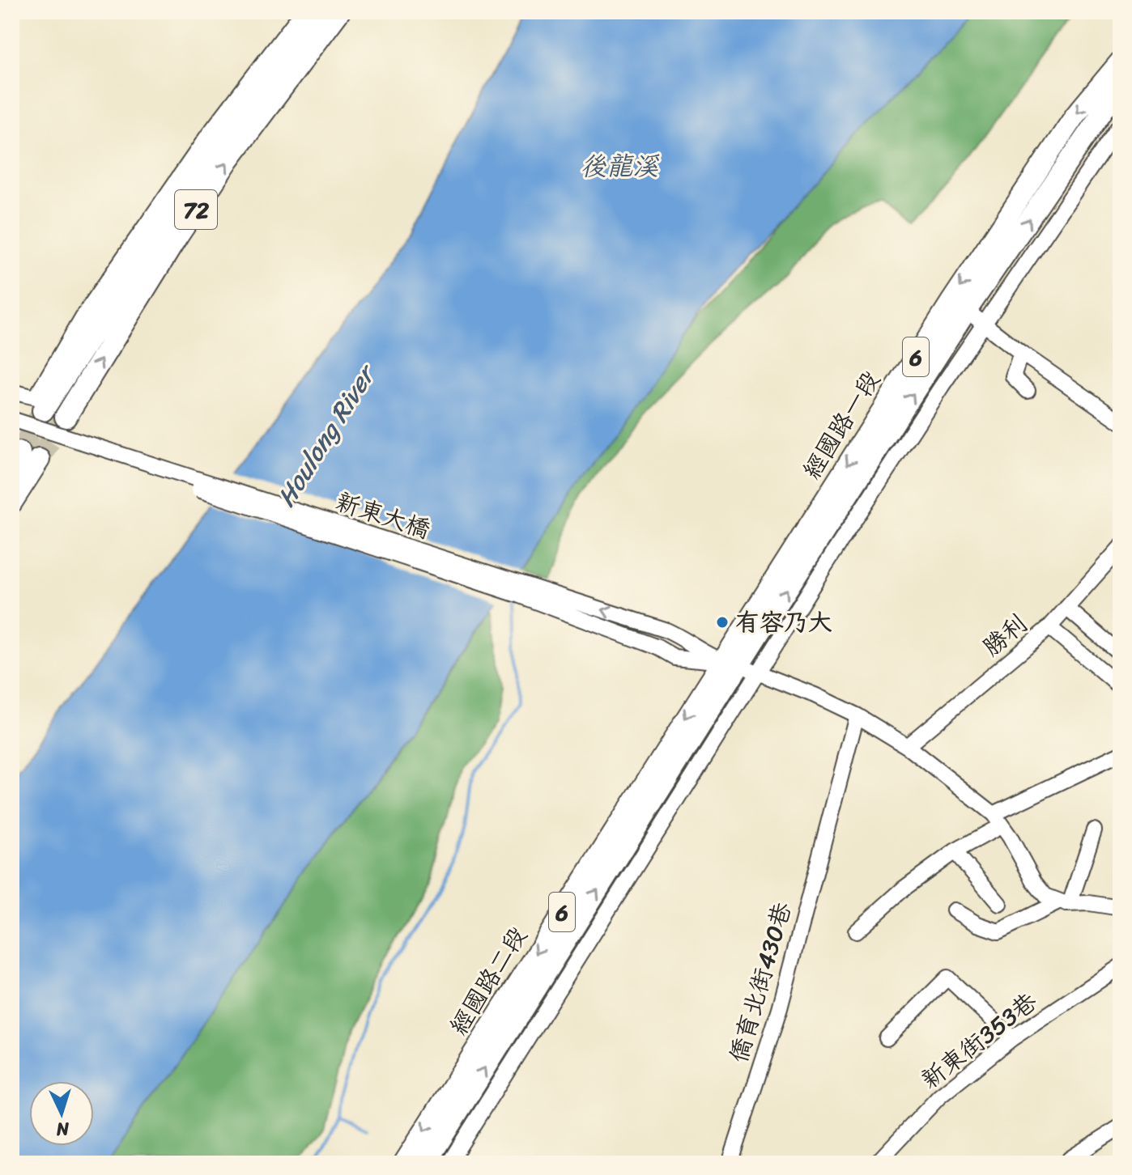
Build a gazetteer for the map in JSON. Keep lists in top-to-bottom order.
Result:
{
  "streets": {
    "highway": ["72"],
    "main road": ["6", "經國路一段", "經國路二段"],
    "street": [
      "新東大橋",
      "勝利",
      "僑育北街430巷",
      "新東街353巷"
    ]
  },
  "crossings": [
    ["經國路一段", "新東大橋"],
    ["經國路一段", "經國路二段"],
    ["新東大橋", "經國路二段"]
  ],
  "water": ["後龍溪", "Houlong River"],
  "places": ["有容乃大"],
  "north": "bottom"
}
